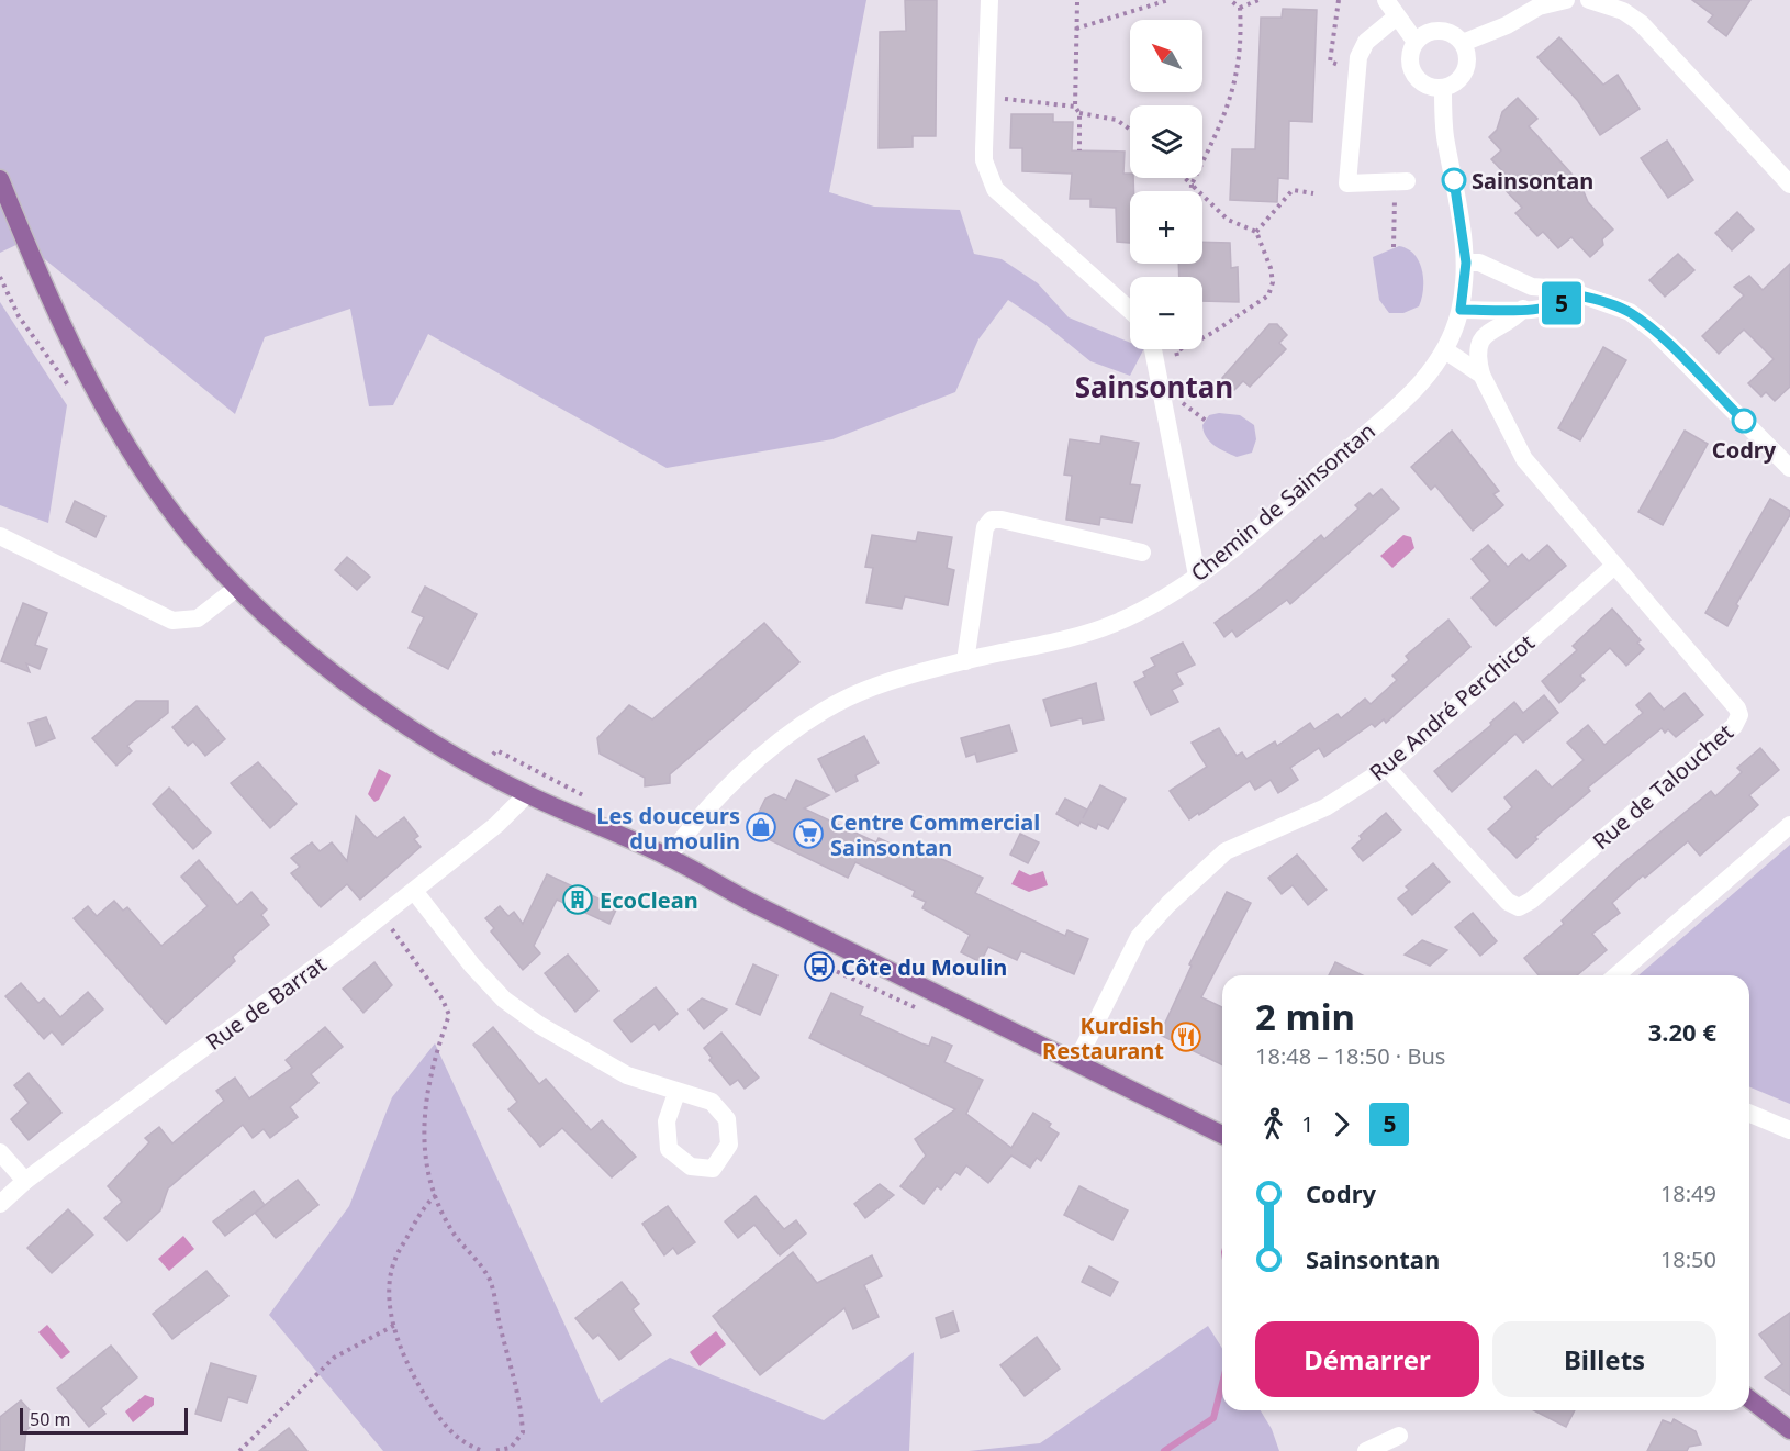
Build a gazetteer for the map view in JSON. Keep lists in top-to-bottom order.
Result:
{
  "streets": {
    "street": [
      "Chemin de Sainsontan",
      "Rue André Perchicot",
      "Rue de Talouchet",
      "Rue de Barrat"
    ]
  },
  "crossings": [
    ["Rue André Perchicot", "Rue de Talouchet"]
  ],
  "districts": ["Sainsontan"],
  "places": {
    "other": ["Sainsontan", "Codry"],
    "shop": ["Les douceurs du moulin"],
    "supermarket": ["Centre Commercial Sainsontan"],
    "building": ["EcoClean"],
    "bus stop": ["Côte du Moulin"],
    "restaurant": ["Kurdish Restaurant"]
  },
  "lines": ["bus line 5"],
  "scale_bar": "50 m",
  "north": "top left",
  "page": {
    "on_map": "5",
    "map_buttons": ["+", "−"],
    "heading": ["2 min", "18:48 – 18:50 · Bus", "3.20 €"],
    "legs": ["1", "5"],
    "list": [
      {
        "name": "Codry",
        "value": "18:49"
      },
      {
        "name": "Sainsontan",
        "value": "18:50"
      }
    ],
    "buttons": ["Démarrer", "Billets"],
    "scale": "50 m"
  }
}
